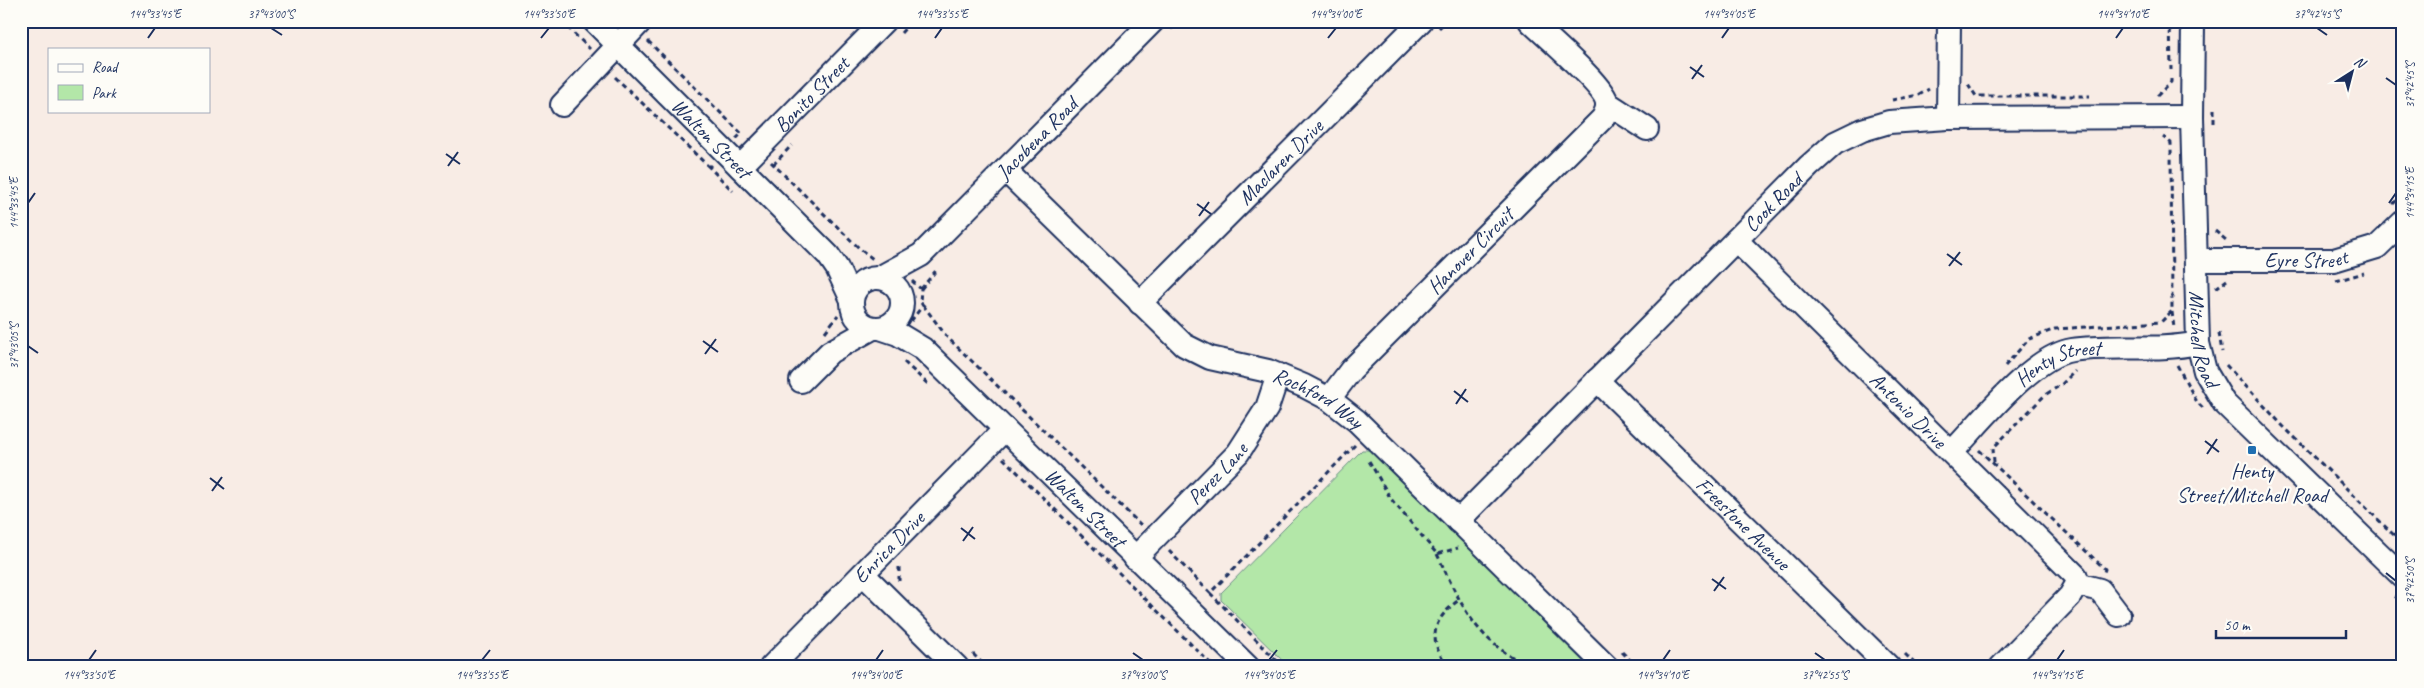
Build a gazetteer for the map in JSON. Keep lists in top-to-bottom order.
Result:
{
  "streets": {
    "street": [
      "Bonito Street",
      "Walton Street",
      "Jacobena Road",
      "Maclaren Drive",
      "Cook Road",
      "Hanover Circuit",
      "Eyre Street",
      "Mitchell Road",
      "Henty Street",
      "Rochford Way",
      "Antonio Drive",
      "Perez Lane",
      "Freestone Avenue",
      "Enrica Drive"
    ]
  },
  "crossings": [
    ["Bonito Street", "Walton Street"],
    ["Walton Street", "Jacobena Road"],
    ["Walton Street", "Perez Lane"],
    ["Walton Street", "Enrica Drive"],
    ["Jacobena Road", "Rochford Way"],
    ["Maclaren Drive", "Rochford Way"],
    ["Cook Road", "Mitchell Road"],
    ["Cook Road", "Rochford Way"],
    ["Cook Road", "Antonio Drive"],
    ["Cook Road", "Freestone Avenue"],
    ["Hanover Circuit", "Rochford Way"],
    ["Eyre Street", "Mitchell Road"],
    ["Mitchell Road", "Henty Street"],
    ["Henty Street", "Antonio Drive"],
    ["Rochford Way", "Perez Lane"]
  ],
  "places": {
    "transit": ["Henty Street/Mitchell Road"]
  },
  "legend": ["Road", "Park"],
  "scale_bar": "50 m",
  "north": "top right",
  "coordinates": [
    "144°33'45\"E",
    "37°43'00\"S",
    "144°33'50\"E",
    "144°33'55\"E",
    "144°34'00\"E",
    "144°34'05\"E",
    "144°34'10\"E",
    "37°42'45\"S",
    "144°34'15\"E",
    "37°43'05\"S",
    "37°42'50\"S",
    "37°42'55\"S"
  ]
}
